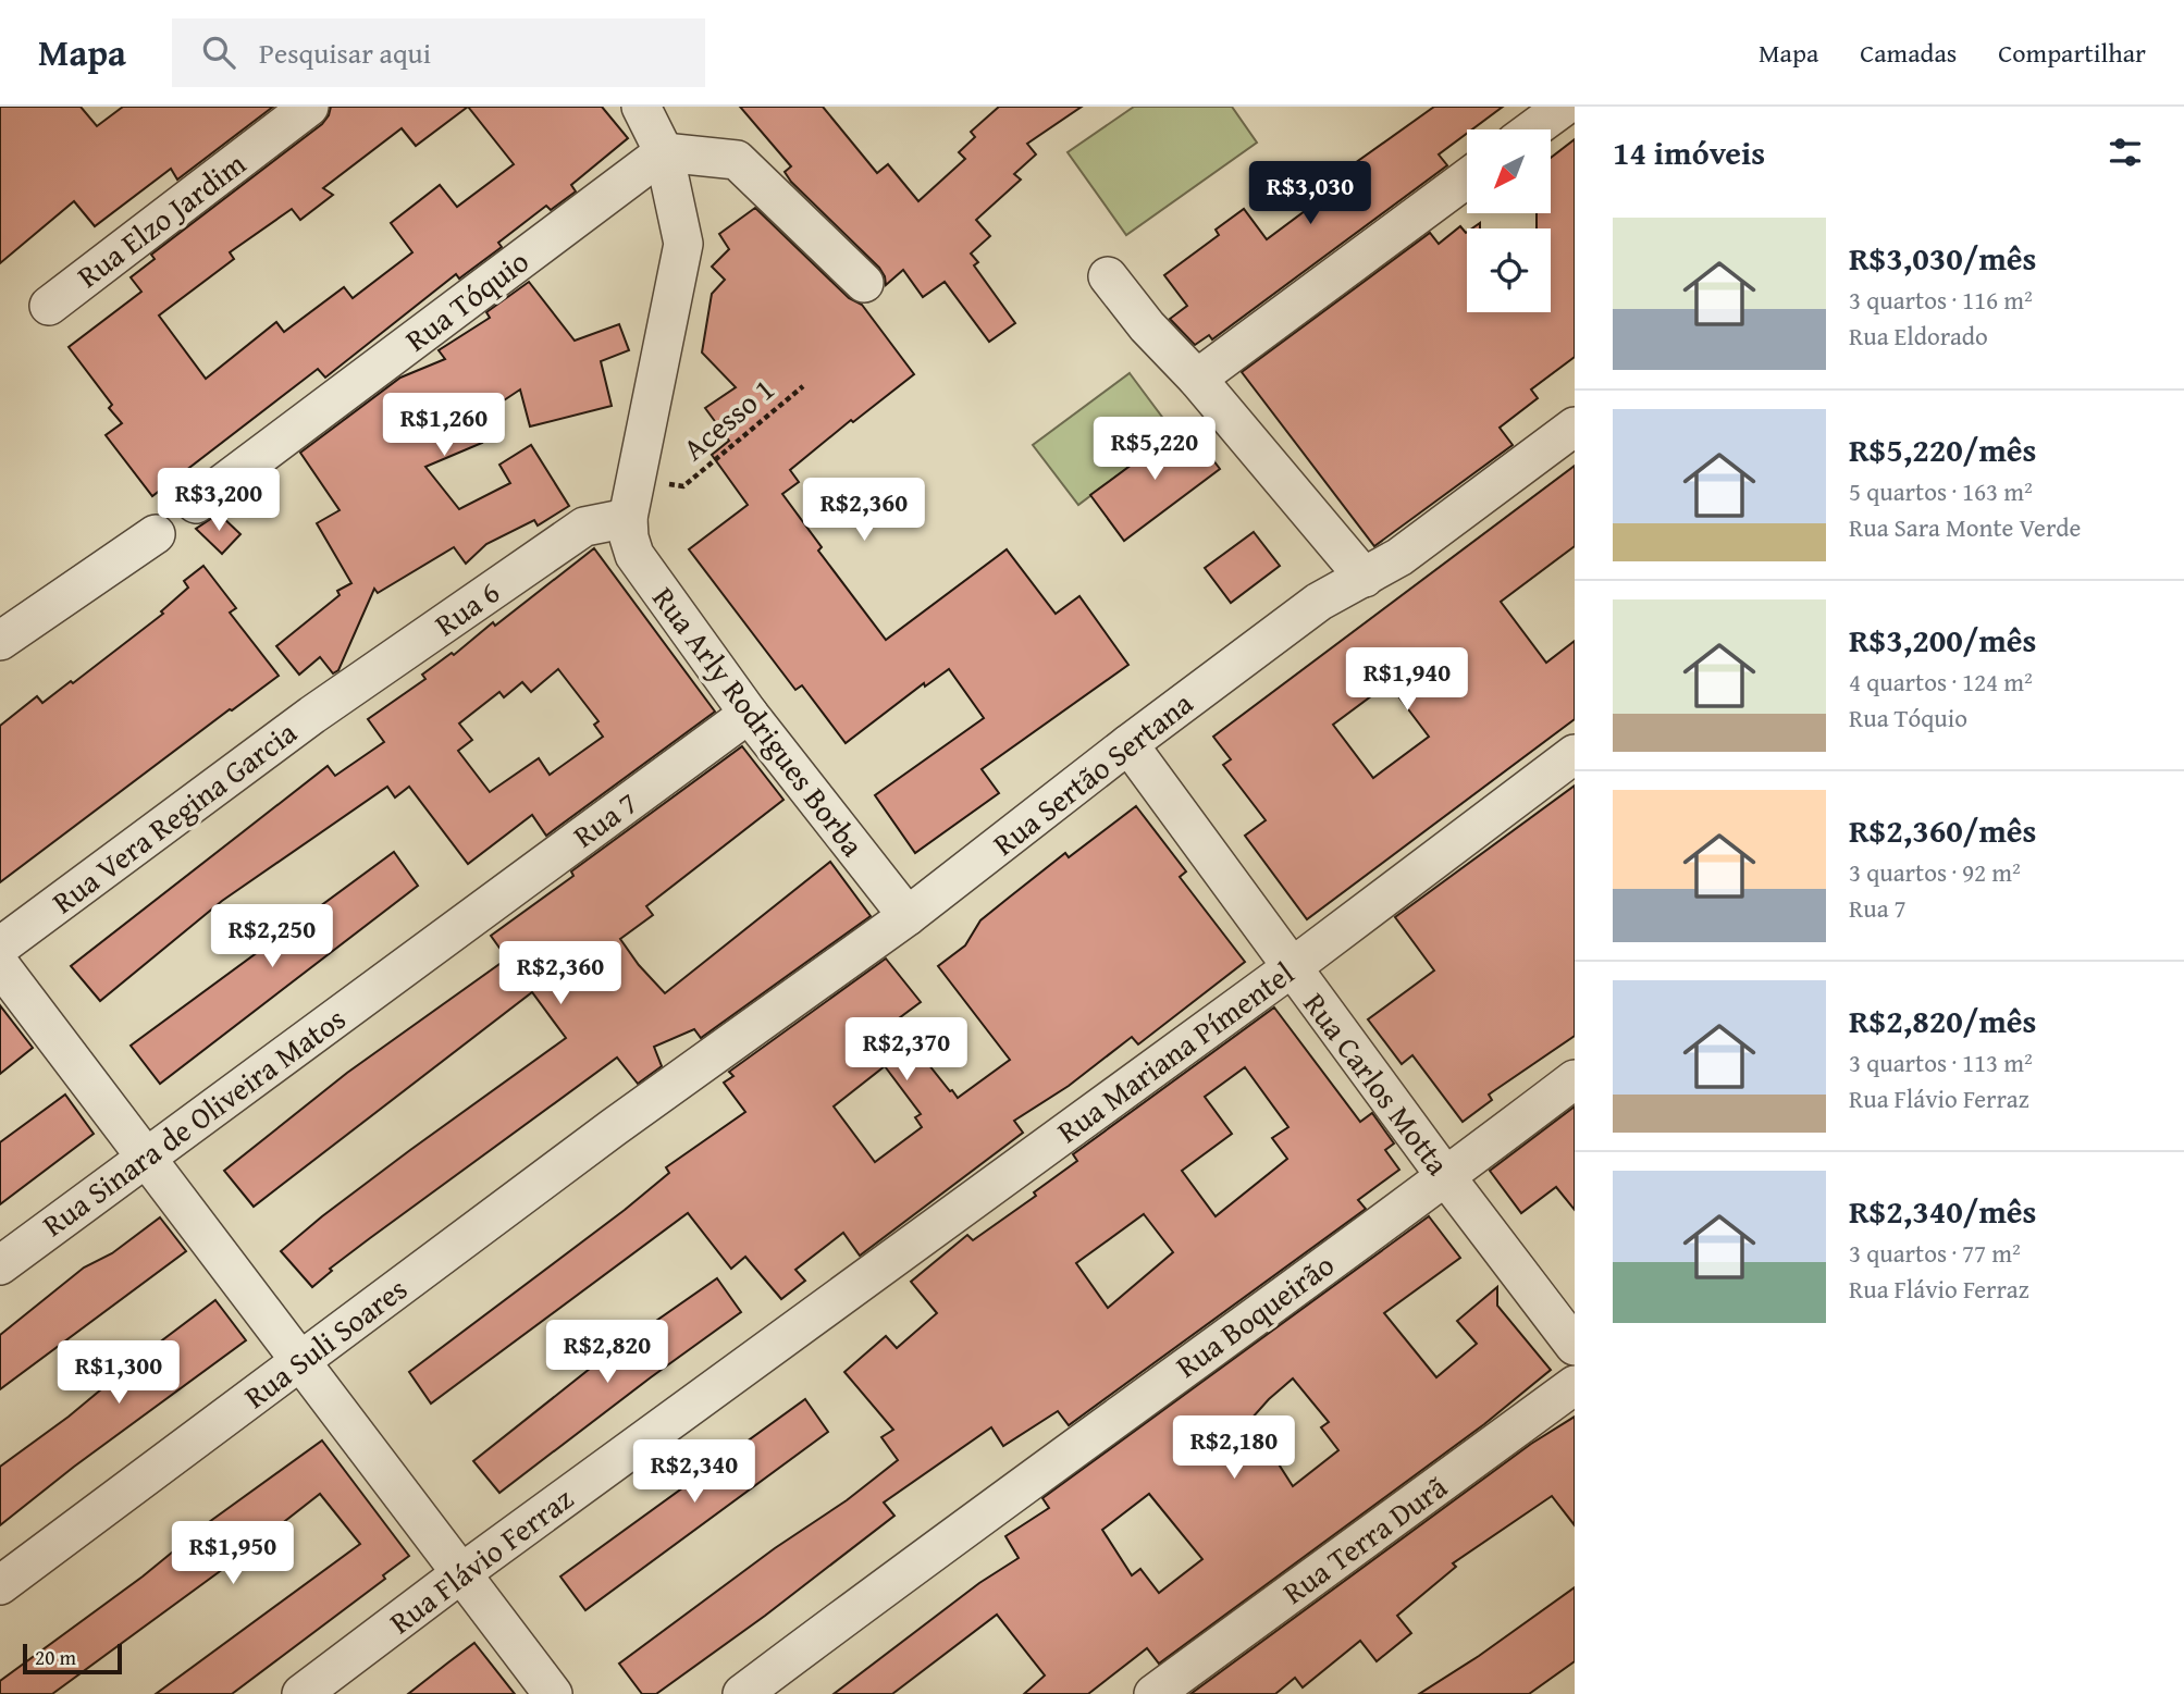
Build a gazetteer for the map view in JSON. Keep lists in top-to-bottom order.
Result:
{
  "streets": {
    "street": [
      "Rua Elzo Jardim",
      "Rua Tóquio",
      "Rua 6",
      "Rua Arly Rodrigues Borba",
      "Rua Sertão Sertana",
      "Rua Vera Regina Garcia",
      "Rua 7",
      "Rua Mariana Pímentel",
      "Rua Carlos Motta",
      "Rua Sinara de Oliveira Matos",
      "Rua Boqueirão",
      "Rua Suli Soares",
      "Rua Terra Durã",
      "Rua Flávio Ferraz"
    ],
    "path": ["Acesso 1"]
  },
  "crossings": [
    ["Rua 6", "Rua Arly Rodrigues Borba"],
    ["Rua 6", "Rua Vera Regina Garcia"],
    ["Rua Arly Rodrigues Borba", "Rua Sertão Sertana"],
    ["Rua Arly Rodrigues Borba", "Rua 7"],
    ["Rua Sertão Sertana", "Rua Carlos Motta"],
    ["Rua Sertão Sertana", "Rua Suli Soares"],
    ["Rua 7", "Rua Sinara de Oliveira Matos"],
    ["Rua Mariana Pímentel", "Rua Carlos Motta"],
    ["Rua Mariana Pímentel", "Rua Flávio Ferraz"],
    ["Rua Carlos Motta", "Rua Boqueirão"]
  ],
  "scale_bar": "20 m",
  "north": "bottom left",
  "page": {
    "header": "Mapa",
    "search": "Pesquisar aqui",
    "nav": ["Mapa", "Camadas", "Compartilhar"],
    "heading": "14 imóveis",
    "price": [
      "R$3,030",
      "R$1,260",
      "R$5,220",
      "R$3,200",
      "R$2,360",
      "R$1,940",
      "R$2,250",
      "R$2,360",
      "R$2,370",
      "R$2,820",
      "R$1,300",
      "R$2,180",
      "R$2,340",
      "R$1,950"
    ],
    "list": [
      {
        "name": "R$3,030/mês",
        "note": "3 quartos · 116 m² · Rua Eldorado"
      },
      {
        "name": "R$5,220/mês",
        "note": "5 quartos · 163 m² · Rua Sara Monte Verde"
      },
      {
        "name": "R$3,200/mês",
        "note": "4 quartos · 124 m² · Rua Tóquio"
      },
      {
        "name": "R$2,360/mês",
        "note": "3 quartos · 92 m² · Rua 7"
      },
      {
        "name": "R$2,820/mês",
        "note": "3 quartos · 113 m² · Rua Flávio Ferraz"
      },
      {
        "name": "R$2,340/mês",
        "note": "3 quartos · 77 m² · Rua Flávio Ferraz"
      }
    ],
    "scale": "20 m"
  }
}
